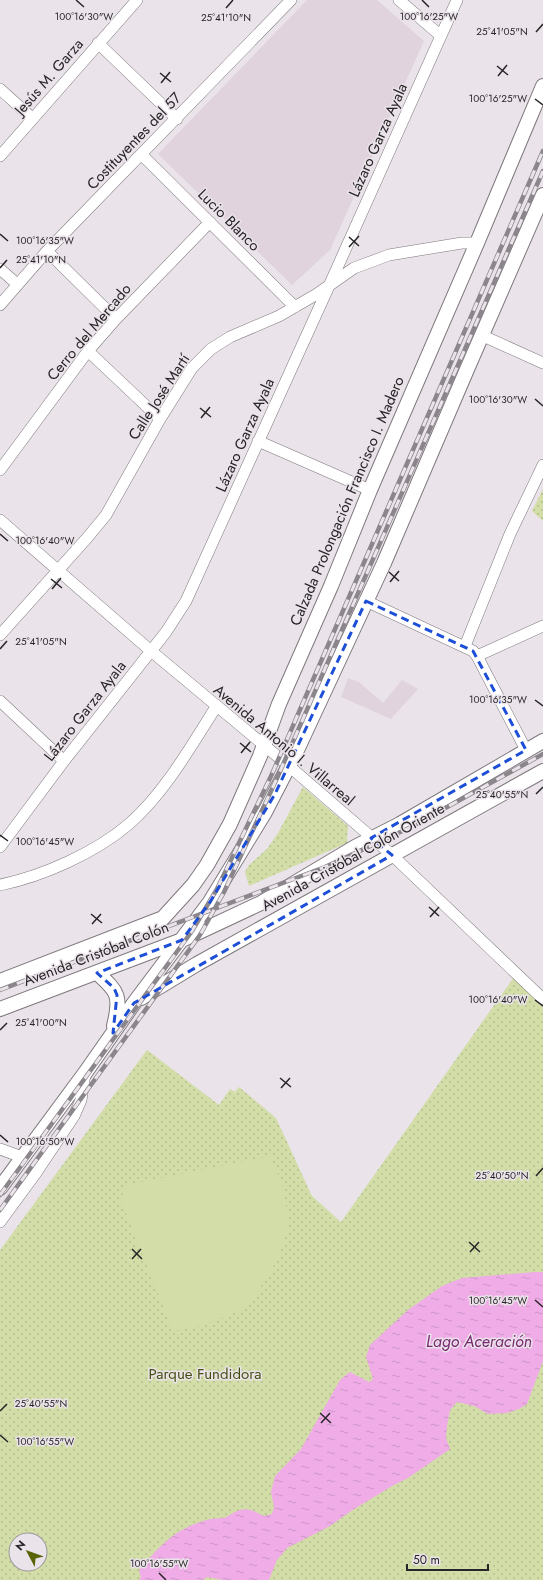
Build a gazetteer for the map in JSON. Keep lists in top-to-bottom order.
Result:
{
  "streets": {
    "main road": ["Calzada Prolongación Francisco I. Madero", "Avenida Cristóbal Colón Oriente", "Avenida Cristóbal Colón"],
    "street": [
      "Jesús M. Garza",
      "Lázaro Garza Ayala",
      "Costituyentes del 57",
      "Lucio Blanco",
      "Cerro del Mercado",
      "Calle José Martí",
      "Avenida Antonio I. Villarreal"
    ]
  },
  "crossings": [
    ["Lázaro Garza Ayala", "Calle José Martí"],
    ["Lázaro Garza Ayala", "Avenida Antonio I. Villarreal"],
    ["Costituyentes del 57", "Lucio Blanco"],
    ["Lucio Blanco", "Cerro del Mercado"],
    ["Lucio Blanco", "Calle José Martí"],
    ["Calle José Martí", "Calzada Prolongación Francisco I. Madero"],
    ["Calle José Martí", "Avenida Antonio I. Villarreal"],
    ["Calzada Prolongación Francisco I. Madero", "Avenida Antonio I. Villarreal"],
    ["Calzada Prolongación Francisco I. Madero", "Avenida Cristóbal Colón"],
    ["Avenida Antonio I. Villarreal", "Avenida Cristóbal Colón Oriente"],
    ["Avenida Cristóbal Colón Oriente", "Avenida Cristóbal Colón"]
  ],
  "water": ["Lago Aceración"],
  "parks": ["Parque Fundidora"],
  "scale_bar": "50 m",
  "north": "top left",
  "coordinates": [
    "100°16'30\"W",
    "100°16'25\"W",
    "25°41'10\"N",
    "25°41'05\"N",
    "100°16'35\"W",
    "100°16'40\"W",
    "25°40'55\"N",
    "100°16'45\"W",
    "25°41'00\"N",
    "100°16'50\"W",
    "25°40'50\"N",
    "100°16'55\"W"
  ]
}
